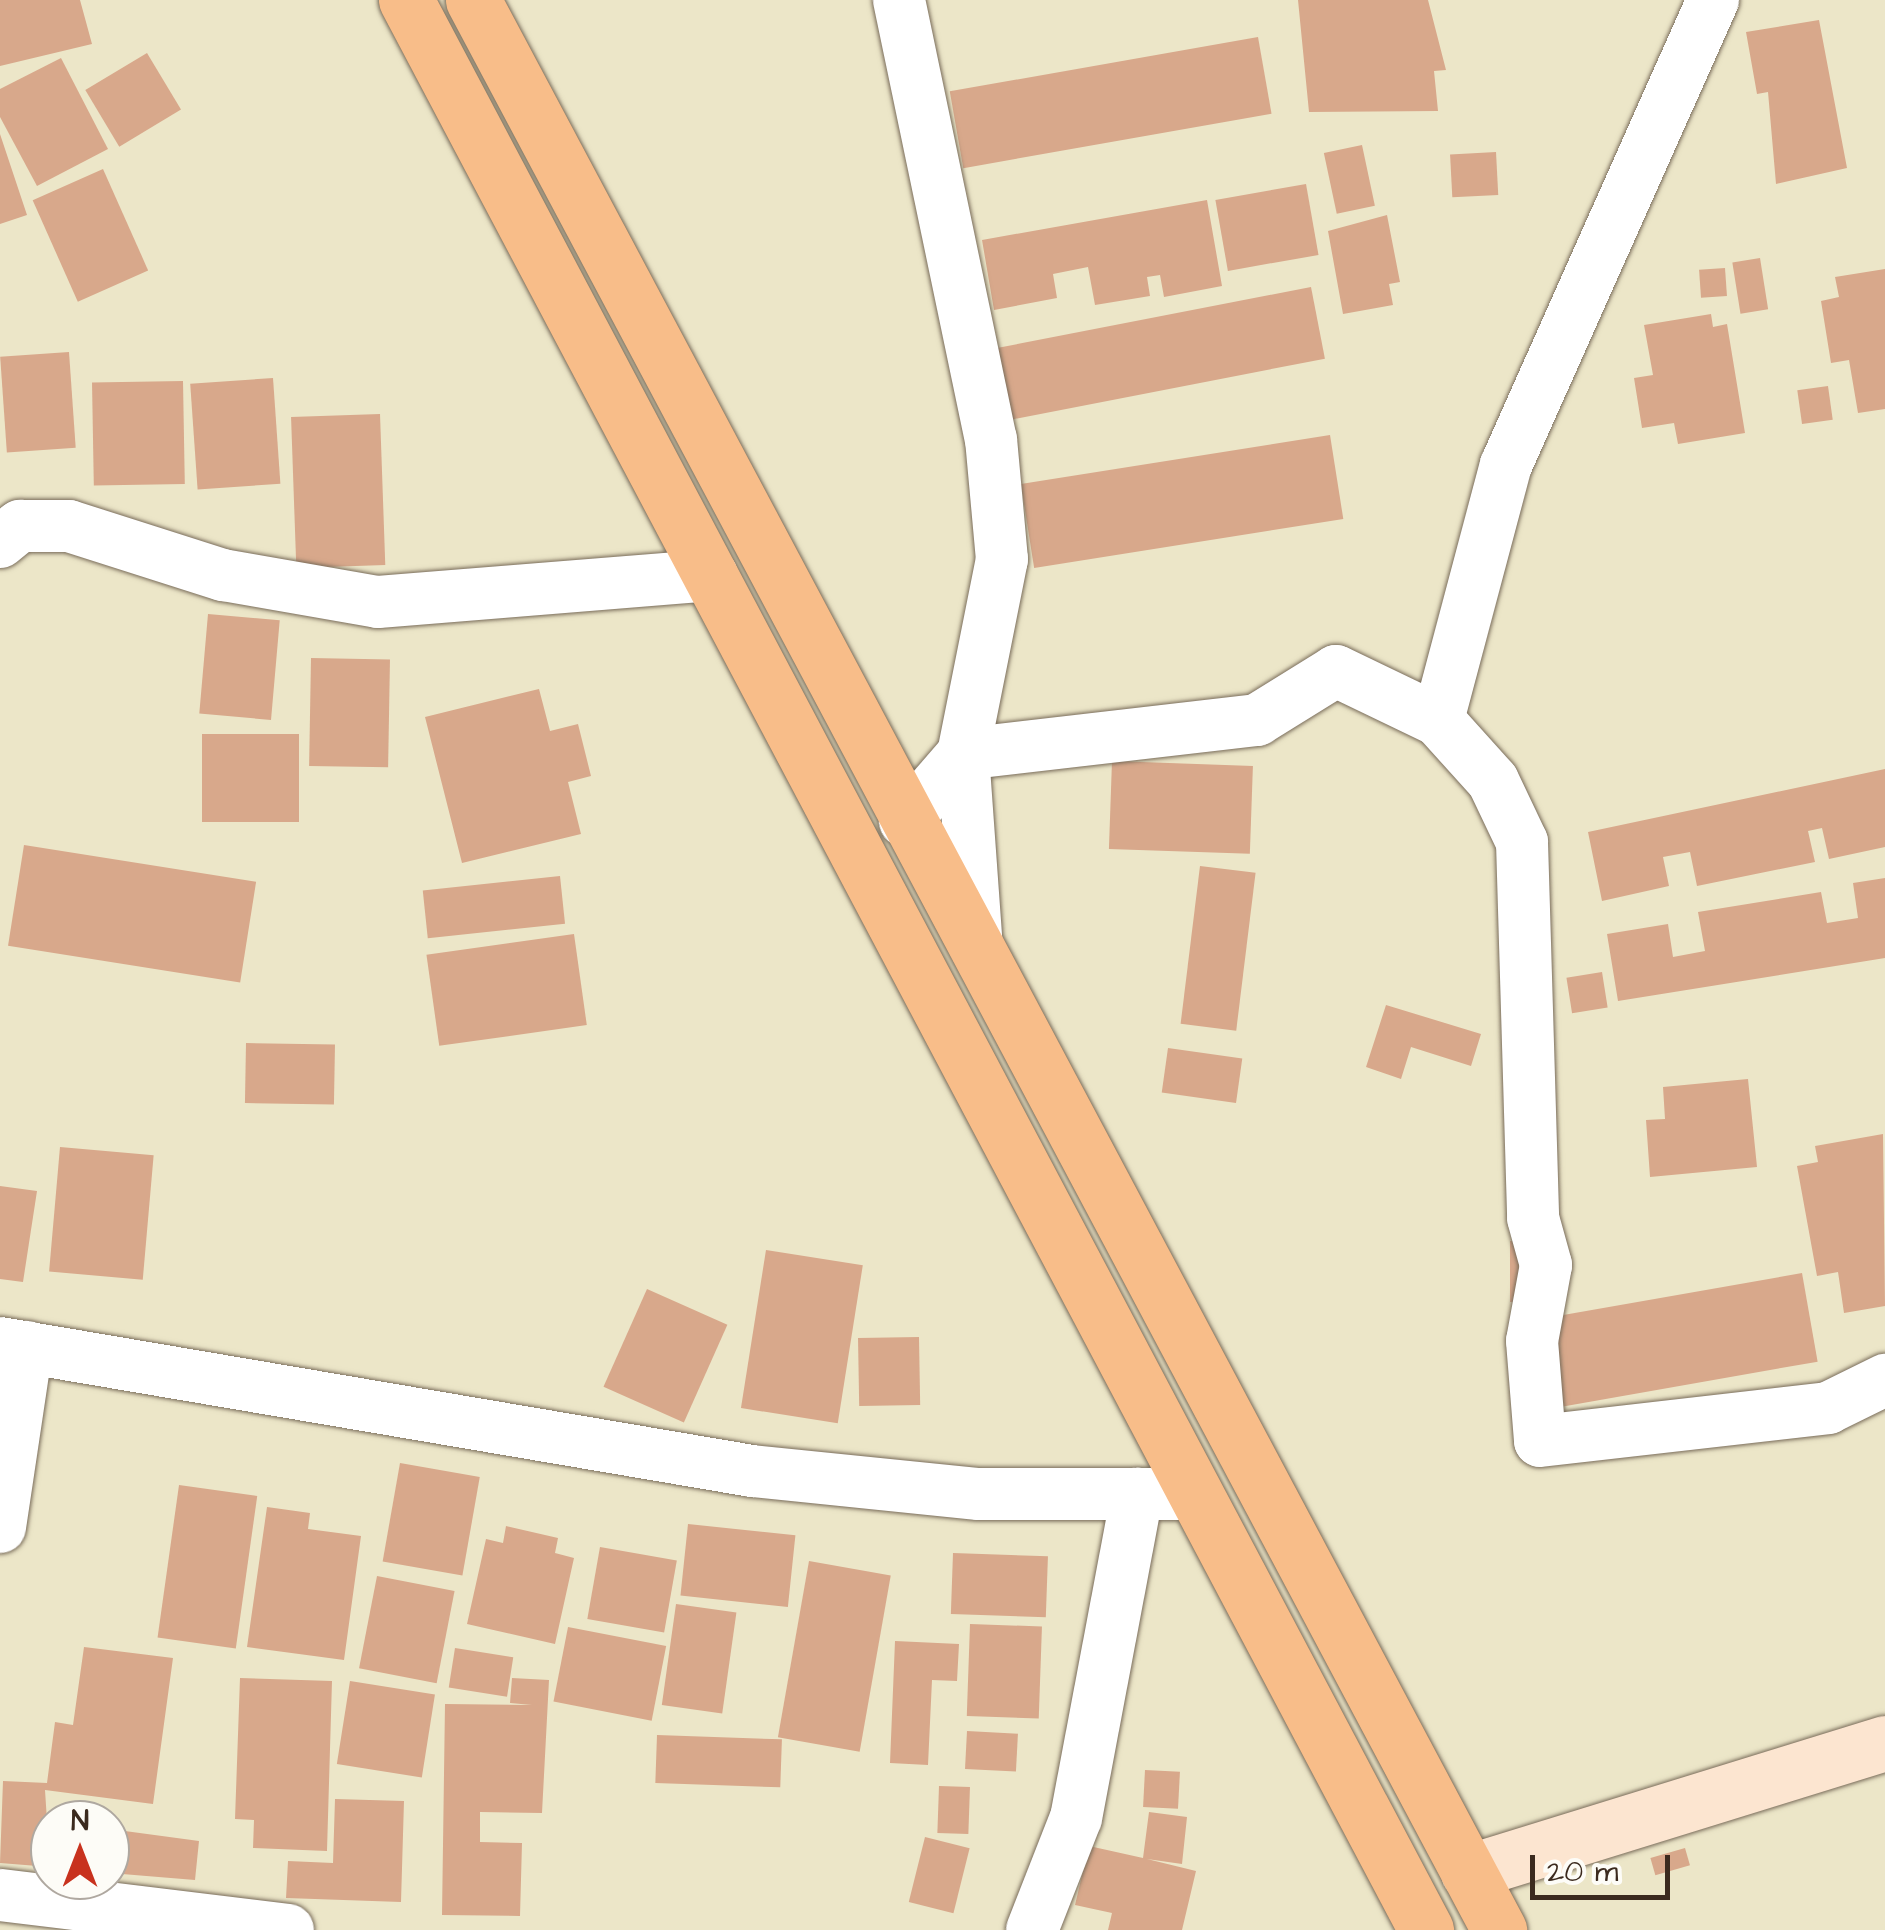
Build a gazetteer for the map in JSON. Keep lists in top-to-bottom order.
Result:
{
  "scale_bar": "20 m",
  "north": "top"
}
